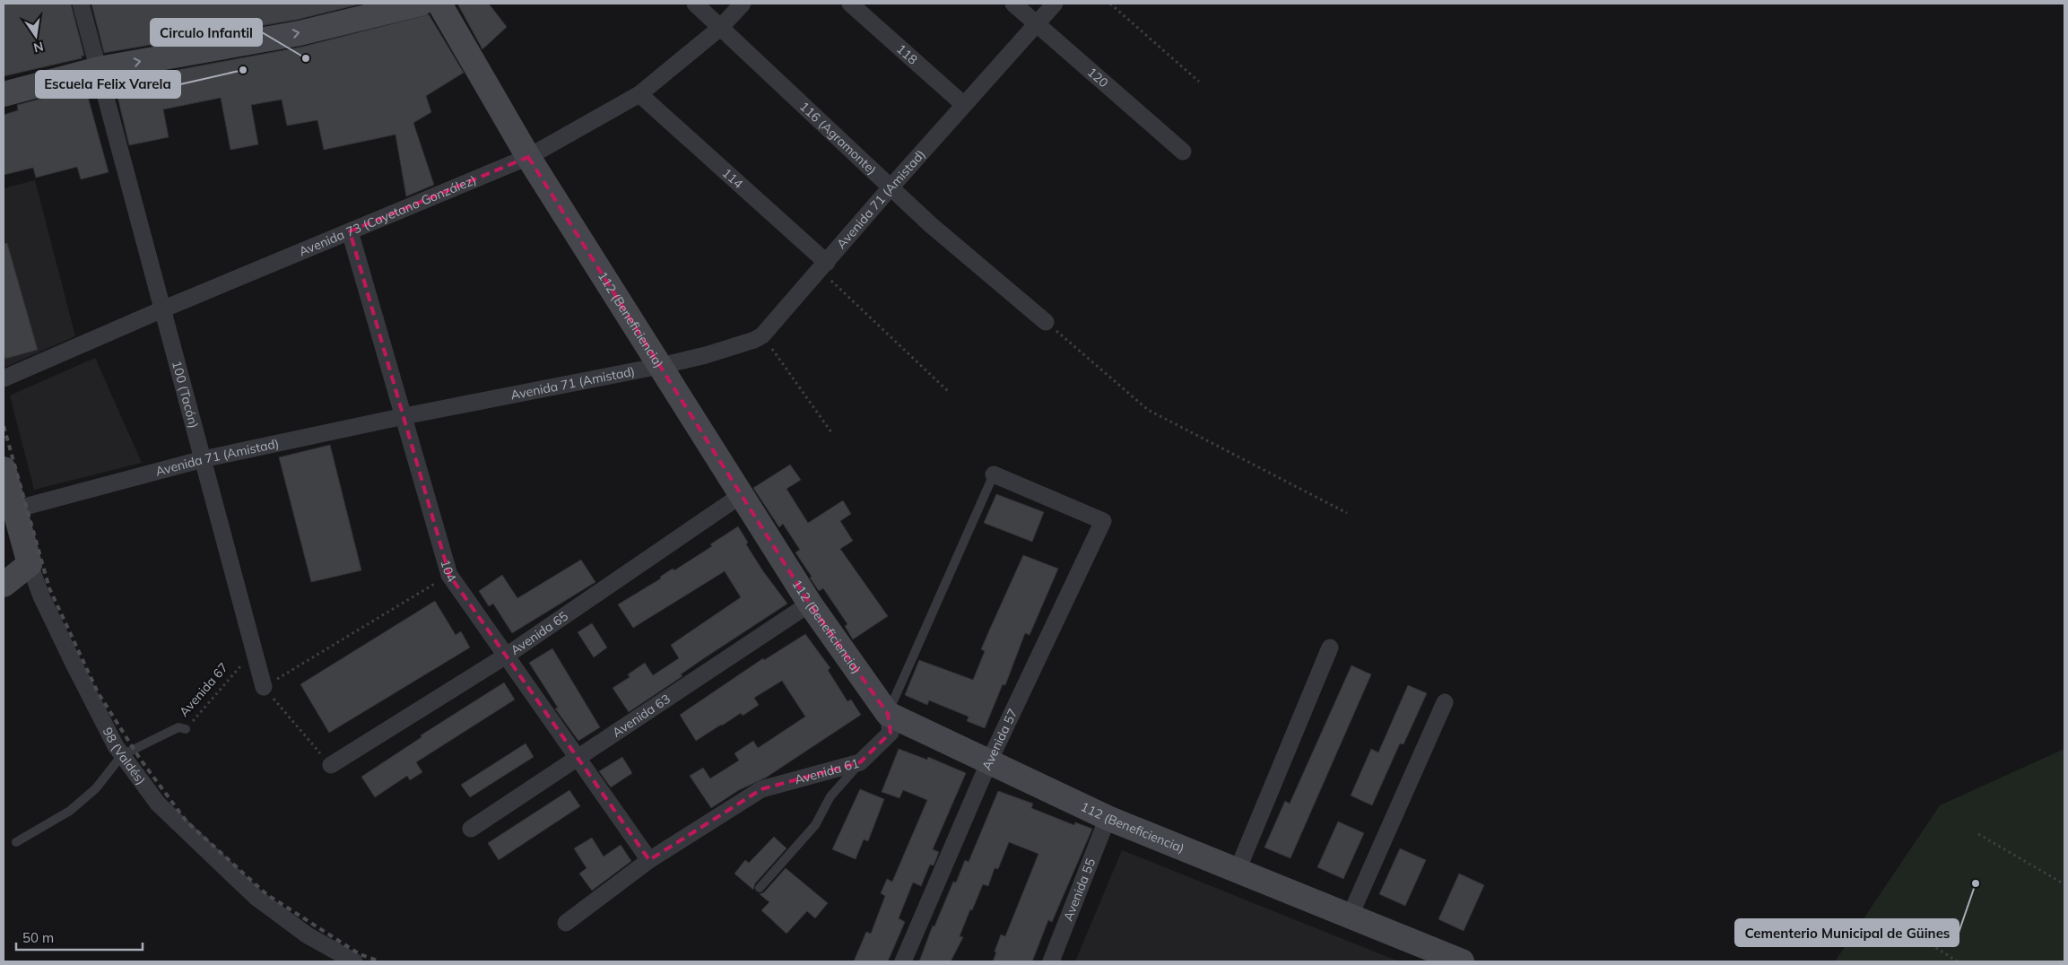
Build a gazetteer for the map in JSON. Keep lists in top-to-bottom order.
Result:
{
  "streets": {
    "street": [
      "118",
      "120",
      "116 (Agramonte)",
      "114",
      "Avenida 71 (Amistad)",
      "Avenida 73 (Cayetano González)",
      "112 (Beneficiencia)",
      "100 (Tacón)",
      "104",
      "Avenida 65",
      "Avenida 63",
      "Avenida 57",
      "98 (Valdés)",
      "Avenida 61",
      "Avenida 55"
    ],
    "lane": ["Avenida 67"]
  },
  "crossings": [
    ["118", "Avenida 71 (Amistad)"],
    ["120", "Avenida 71 (Amistad)"],
    ["116 (Agramonte)", "Avenida 71 (Amistad)"],
    ["116 (Agramonte)", "Avenida 73 (Cayetano González)"],
    ["114", "Avenida 71 (Amistad)"],
    ["114", "Avenida 73 (Cayetano González)"],
    ["Avenida 71 (Amistad)", "112 (Beneficiencia)"],
    ["Avenida 71 (Amistad)", "100 (Tacón)"],
    ["Avenida 71 (Amistad)", "104"],
    ["Avenida 71 (Amistad)", "98 (Valdés)"],
    ["Avenida 73 (Cayetano González)", "112 (Beneficiencia)"],
    ["Avenida 73 (Cayetano González)", "100 (Tacón)"],
    ["Avenida 73 (Cayetano González)", "104"],
    ["112 (Beneficiencia)", "Avenida 65"],
    ["112 (Beneficiencia)", "Avenida 63"],
    ["112 (Beneficiencia)", "Avenida 57"],
    ["112 (Beneficiencia)", "Avenida 61"],
    ["112 (Beneficiencia)", "Avenida 55"],
    ["100 (Tacón)", "Avenida 67"],
    ["104", "Avenida 65"],
    ["104", "Avenida 63"],
    ["104", "Avenida 61"],
    ["Avenida 67", "98 (Valdés)"],
    ["Avenida 57", "Avenida 61"]
  ],
  "places": ["Circulo Infantil", "Escuela Felix Varela", "Cementerio Municipal de Güines"],
  "scale_bar": "50 m",
  "north": "bottom"
}
